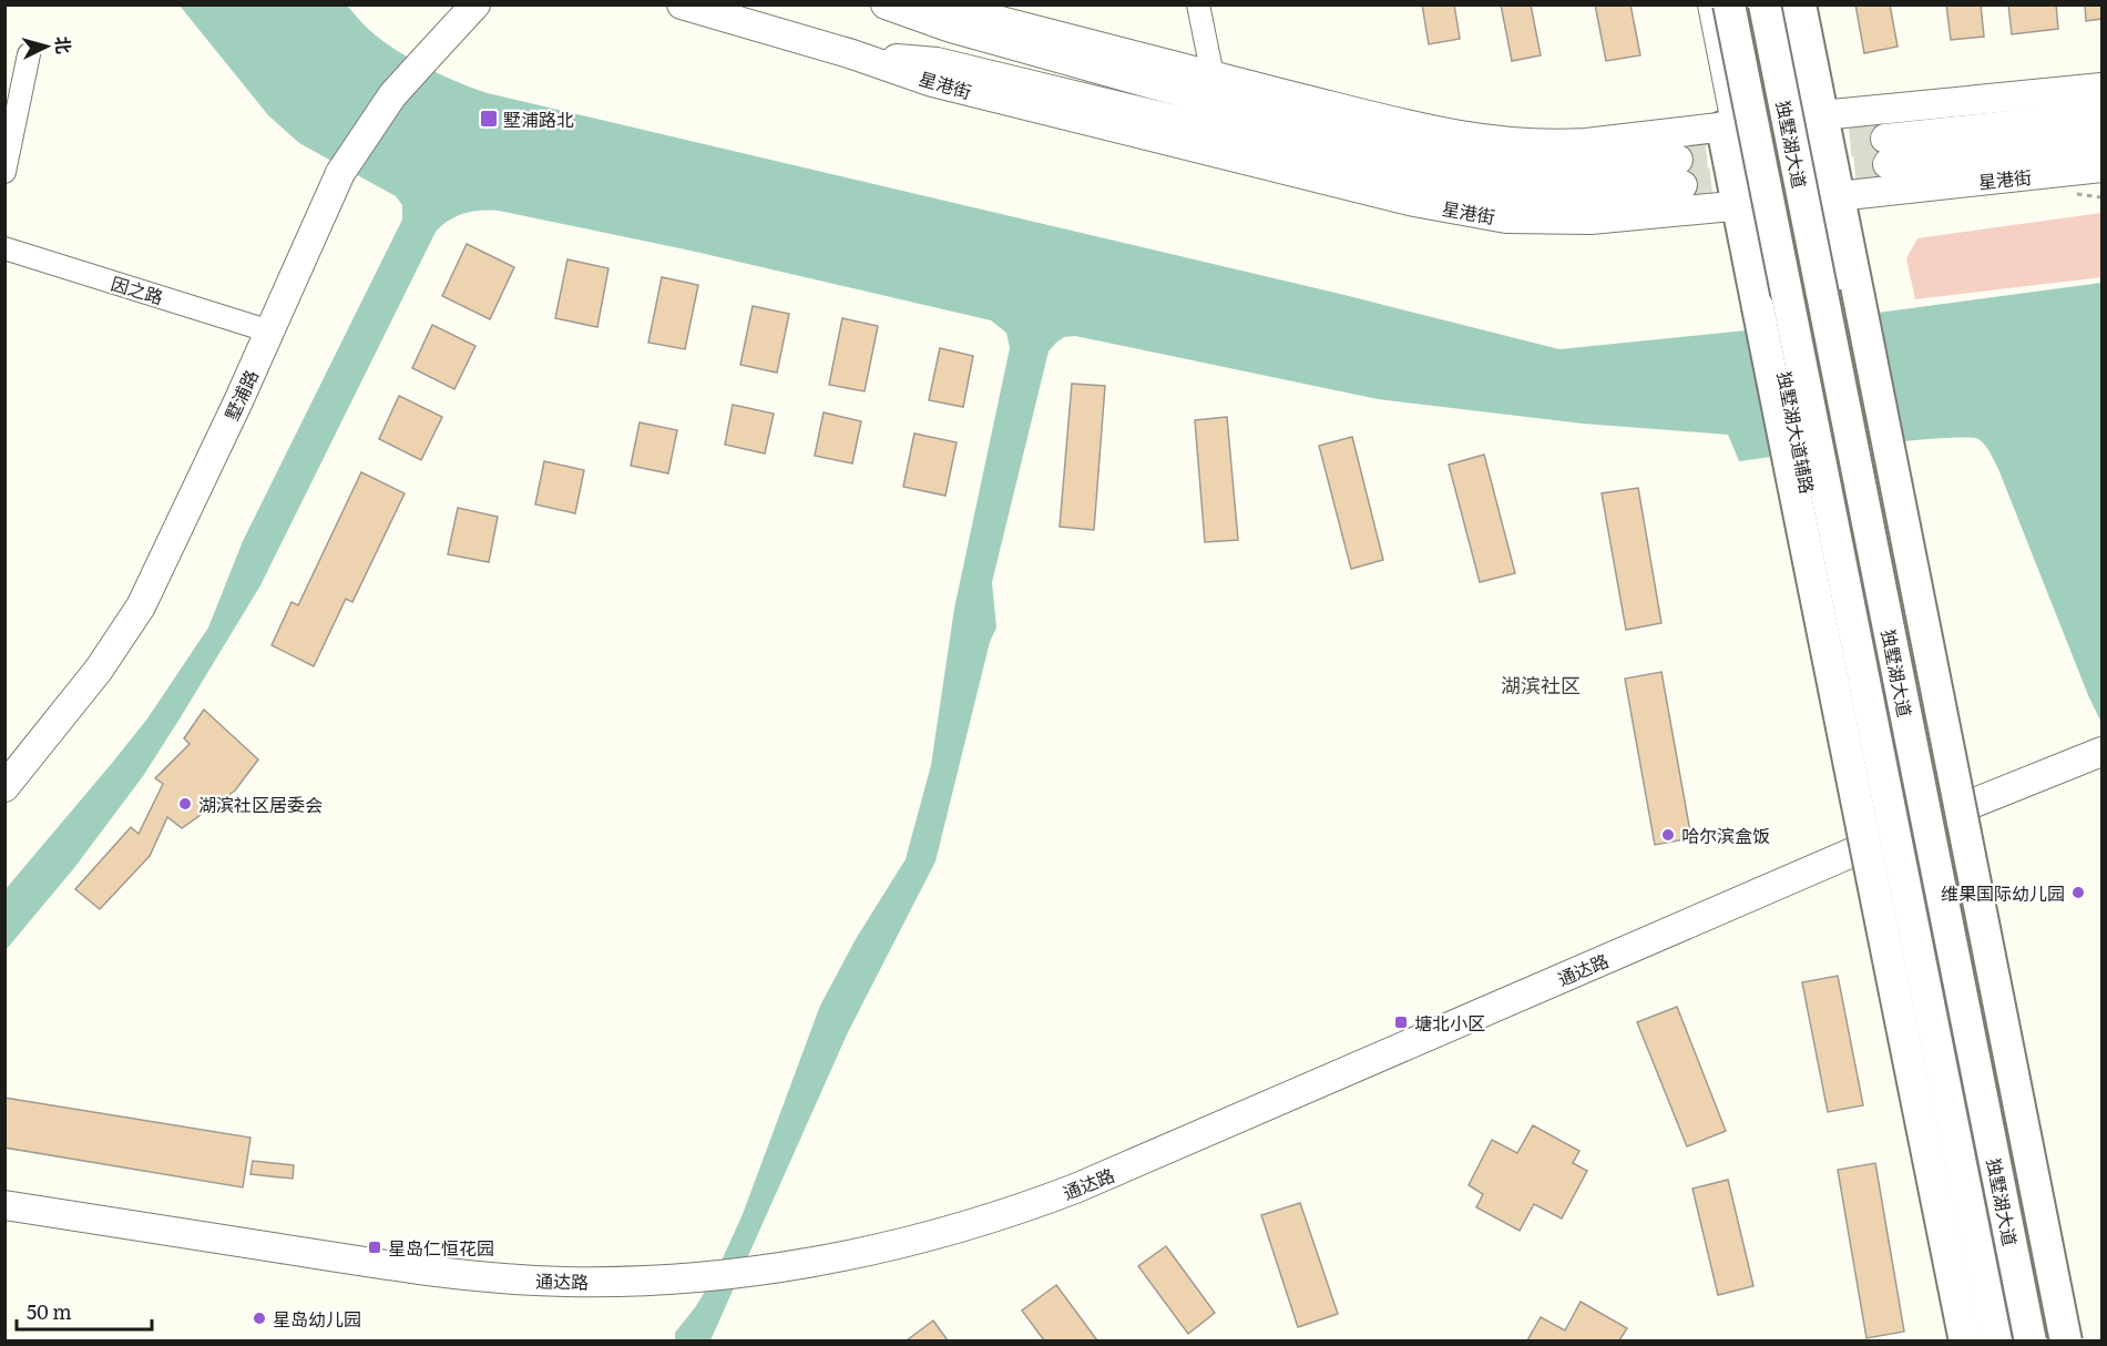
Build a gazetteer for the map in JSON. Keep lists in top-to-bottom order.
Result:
{
  "streets": {
    "highway": ["独墅湖大道"],
    "main road": [
      "星港街",
      "墅浦路",
      "独墅湖大道辅路",
      "通达路"
    ],
    "street": ["因之路"]
  },
  "crossings": [
    ["因之路", "墅浦路"],
    ["独墅湖大道辅路", "通达路"]
  ],
  "districts": ["湖滨社区"],
  "places": {
    "transit": ["墅浦路北", "塘北小区", "星岛仁恒花园"],
    "other": [
      "湖滨社区居委会",
      "哈尔滨盒饭",
      "维果国际幼儿园",
      "星岛幼儿园"
    ]
  },
  "scale_bar": "50 m",
  "north": "right"
}
